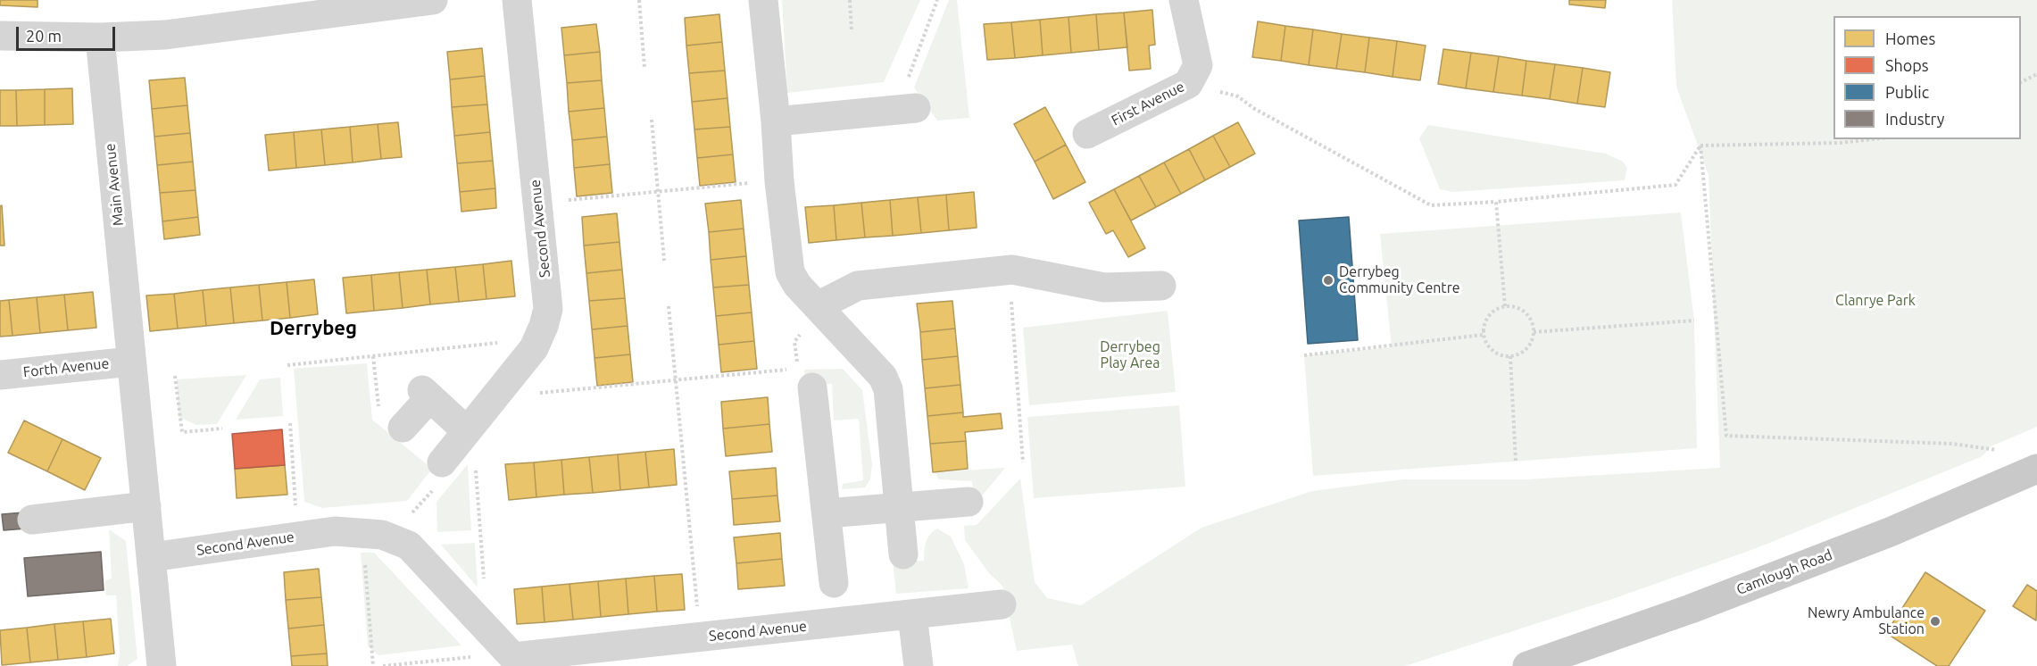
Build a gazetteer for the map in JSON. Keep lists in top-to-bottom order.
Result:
{
  "streets": {
    "main road": ["Camlough Road"],
    "street": [
      "First Avenue",
      "Main Avenue",
      "Second Avenue",
      "Forth Avenue"
    ]
  },
  "crossings": [
    ["Main Avenue", "Second Avenue"],
    ["Main Avenue", "Forth Avenue"]
  ],
  "districts": ["Derrybeg"],
  "parks": ["Clanrye Park", "Derrybeg Play Area"],
  "places": ["Derrybeg Community Centre", "Newry Ambulance Station"],
  "legend": [
    "Homes",
    "Shops",
    "Public",
    "Industry"
  ],
  "scale_bar": "20 m"
}
